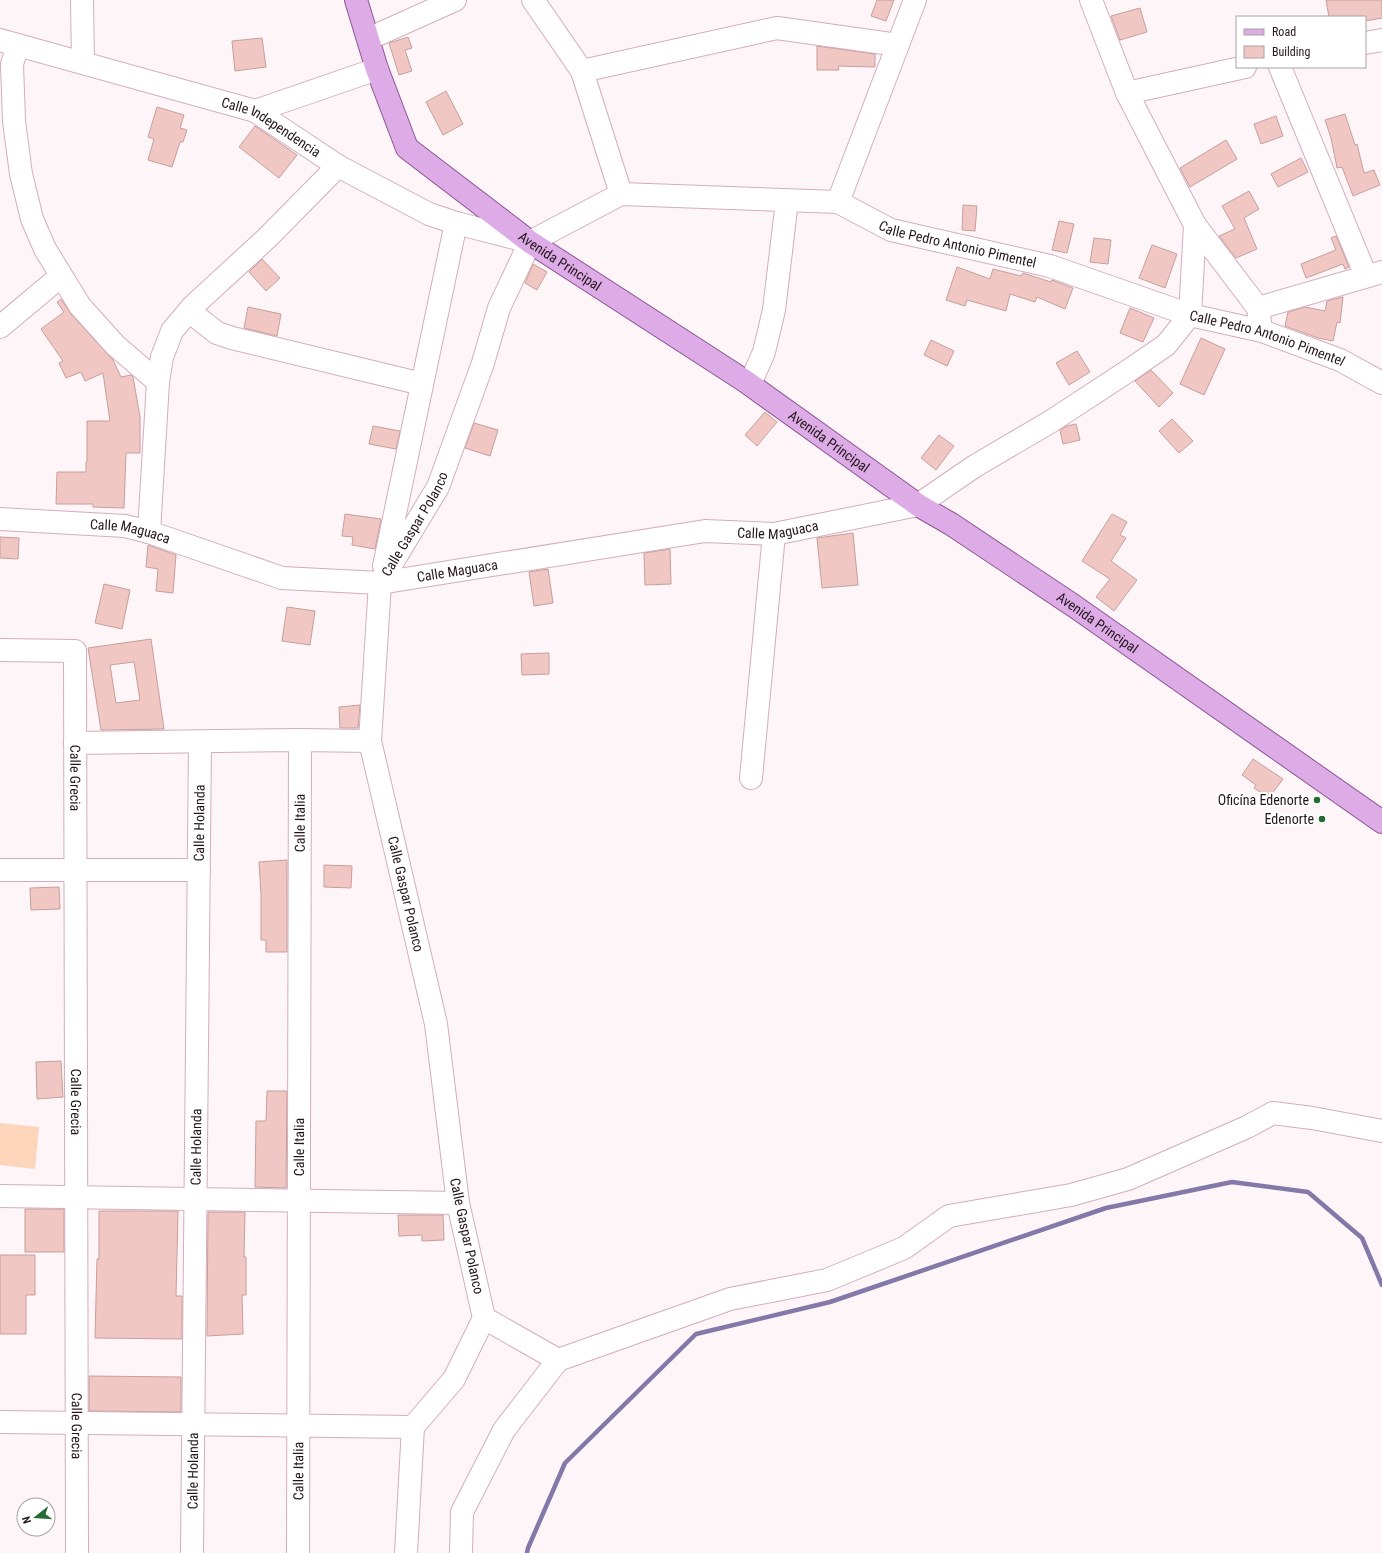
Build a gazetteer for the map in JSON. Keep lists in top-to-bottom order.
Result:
{
  "streets": {
    "main road": ["Avenida Principal"],
    "street": [
      "Calle Independencia",
      "Calle Pedro Antonio Pimentel",
      "Calle Gaspar Polanco",
      "Calle Maguaca",
      "Calle Grecia",
      "Calle Holanda",
      "Calle Italia"
    ]
  },
  "crossings": [
    ["Calle Independencia", "Calle Pedro Antonio Pimentel"],
    ["Calle Independencia", "Avenida Principal"],
    ["Calle Independencia", "Calle Gaspar Polanco"],
    ["Calle Pedro Antonio Pimentel", "Avenida Principal"],
    ["Calle Pedro Antonio Pimentel", "Calle Gaspar Polanco"],
    ["Avenida Principal", "Calle Gaspar Polanco"],
    ["Avenida Principal", "Calle Maguaca"],
    ["Calle Gaspar Polanco", "Calle Maguaca"]
  ],
  "places": ["Oficína Edenorte", "Edenorte"],
  "legend": ["Road", "Building"],
  "north": "left"
}
